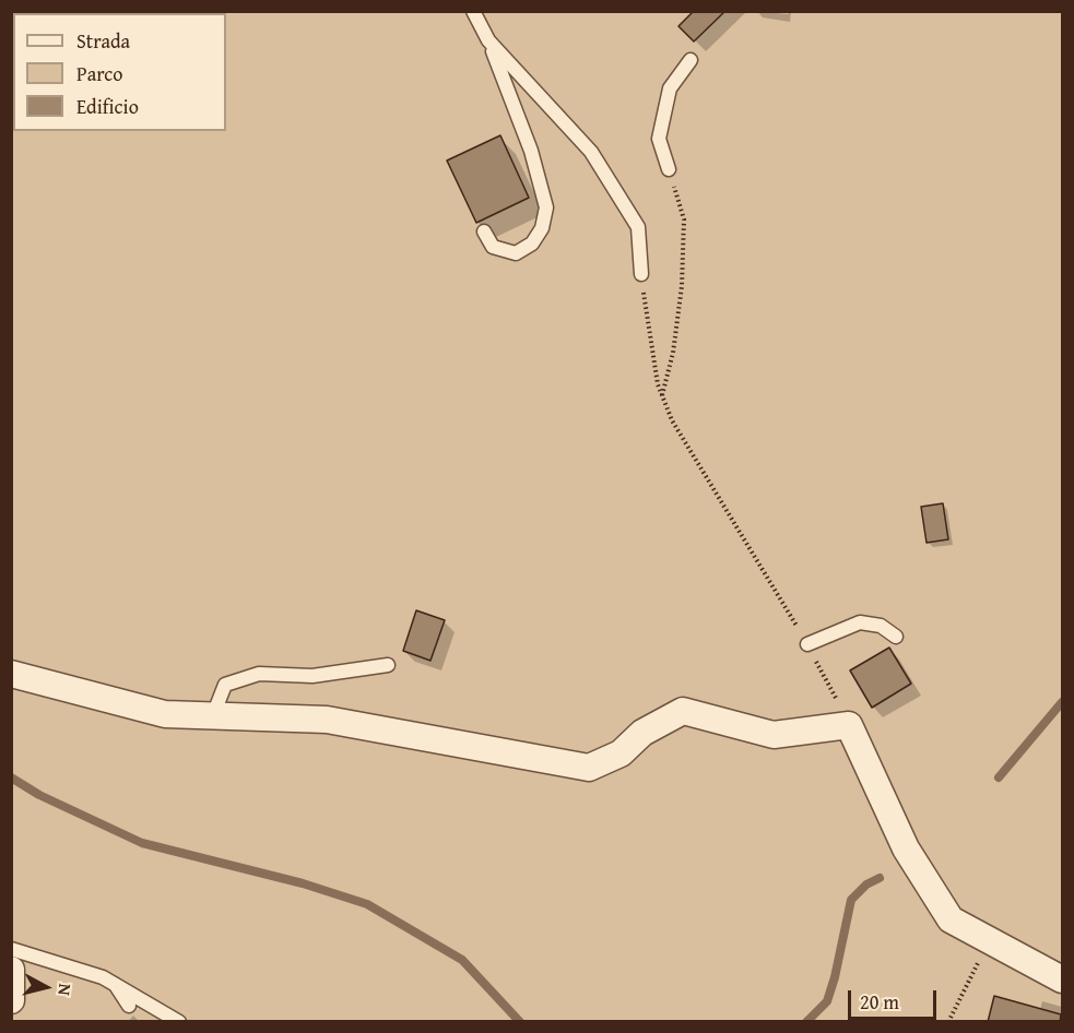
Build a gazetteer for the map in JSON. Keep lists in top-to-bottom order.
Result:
{
  "legend": ["Strada", "Parco", "Edificio"],
  "scale_bar": "20 m",
  "north": "right"
}
